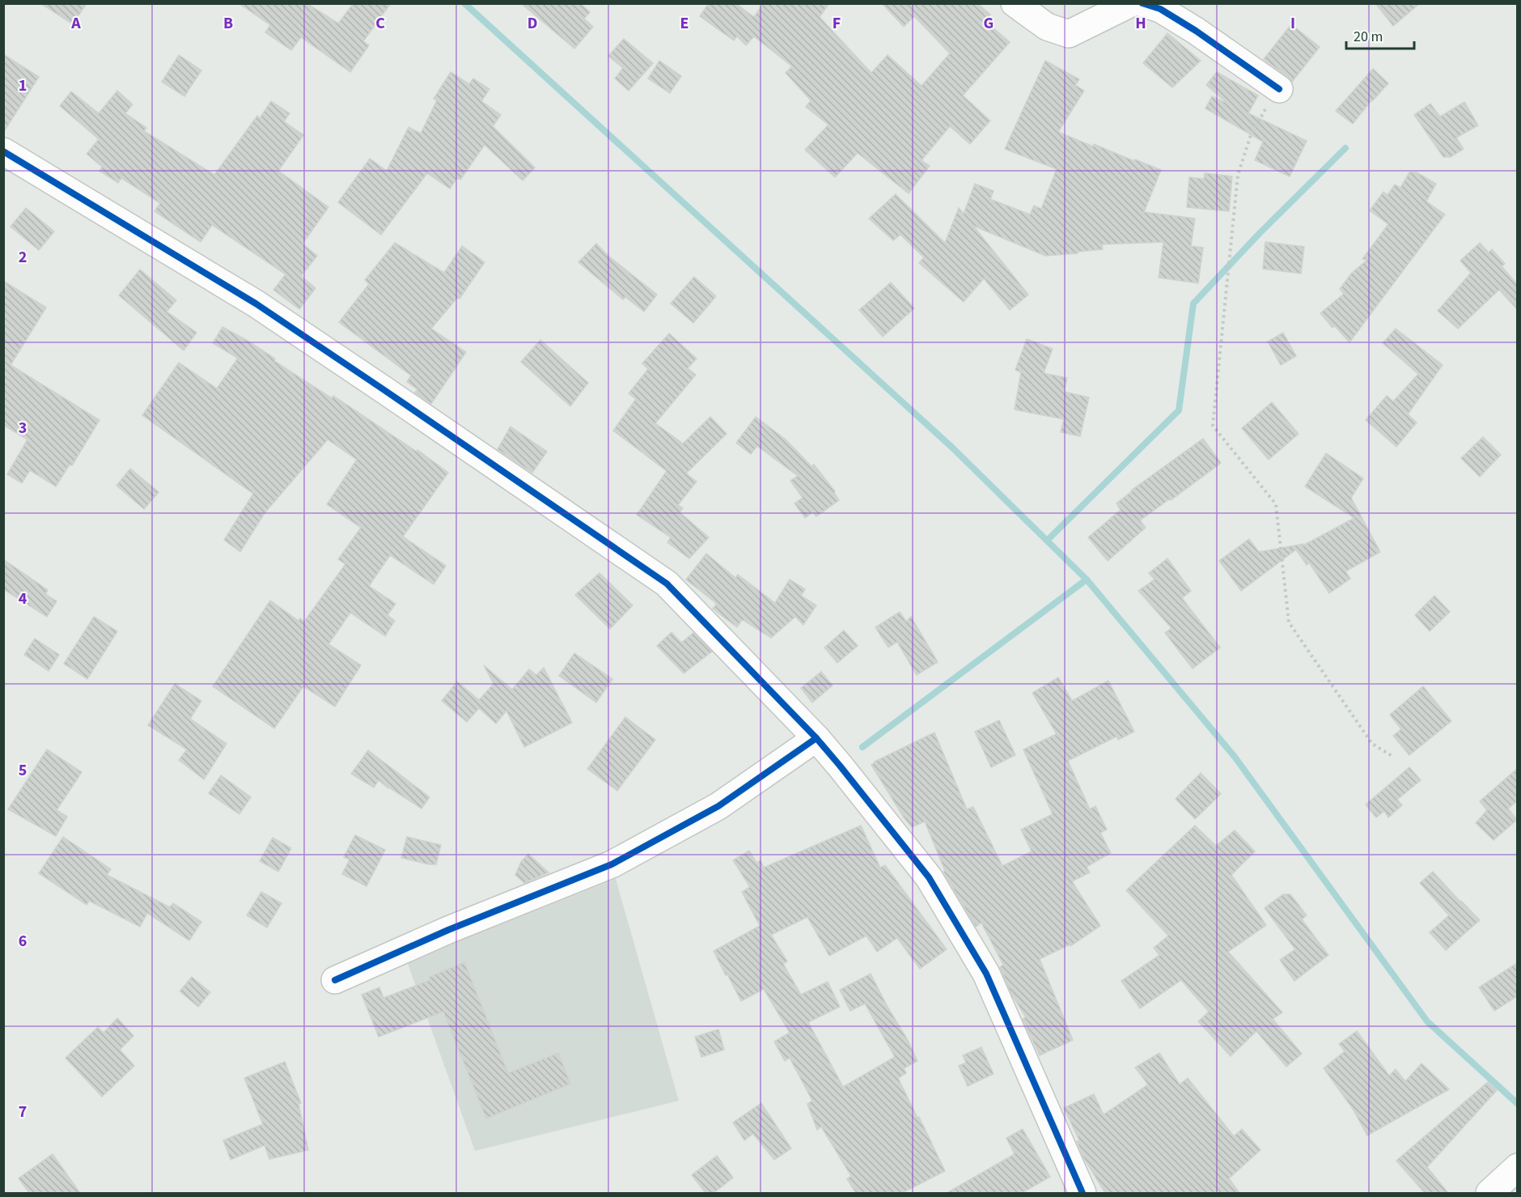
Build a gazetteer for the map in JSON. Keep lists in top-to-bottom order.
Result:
{
  "scale_bar": "20 m",
  "grid": {
    "columns": [
      "A",
      "B",
      "C",
      "D",
      "E",
      "F",
      "G",
      "H",
      "I"
    ],
    "rows": [
      "1",
      "2",
      "3",
      "4",
      "5",
      "6",
      "7"
    ]
  }
}
